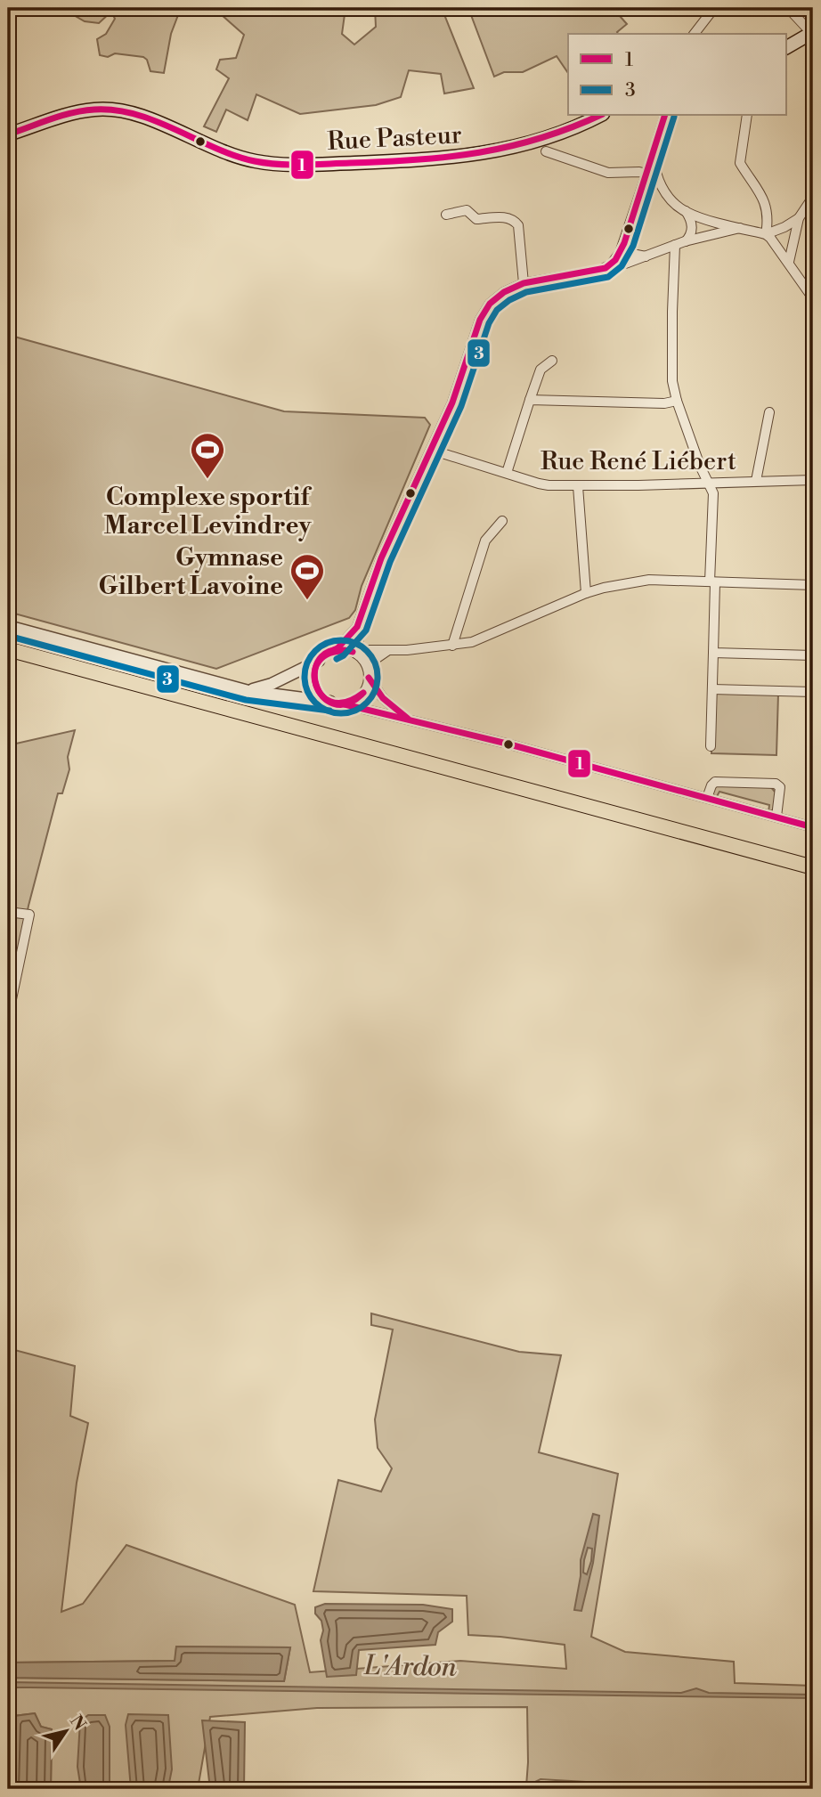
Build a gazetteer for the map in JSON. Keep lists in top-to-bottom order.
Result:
{
  "streets": {
    "main road": ["Rue Pasteur"],
    "street": ["Rue René Liébert"]
  },
  "water": ["L'Ardon"],
  "places": {
    "sports": ["Complexe sportif Marcel Levindrey", "Gymnase Gilbert Lavoine"]
  },
  "lines": ["transit line 1", "transit line 3"],
  "legend": ["1", "3"],
  "north": "top right"
}
